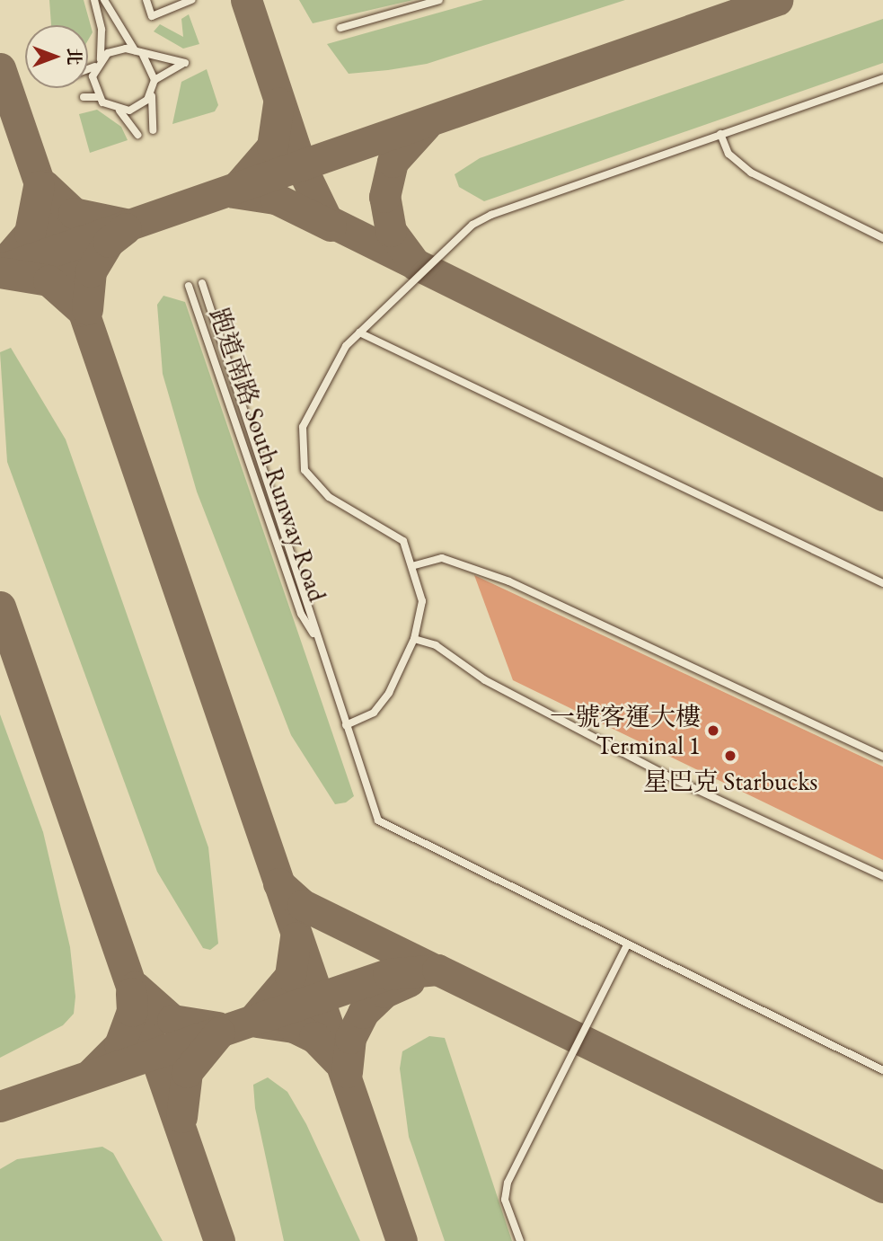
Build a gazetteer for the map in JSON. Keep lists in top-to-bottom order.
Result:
{
  "streets": {
    "lane": ["跑道南路 South Runway Road"]
  },
  "places": ["一號客運大樓 Terminal 1", "星巴克 Starbucks"],
  "north": "right"
}
